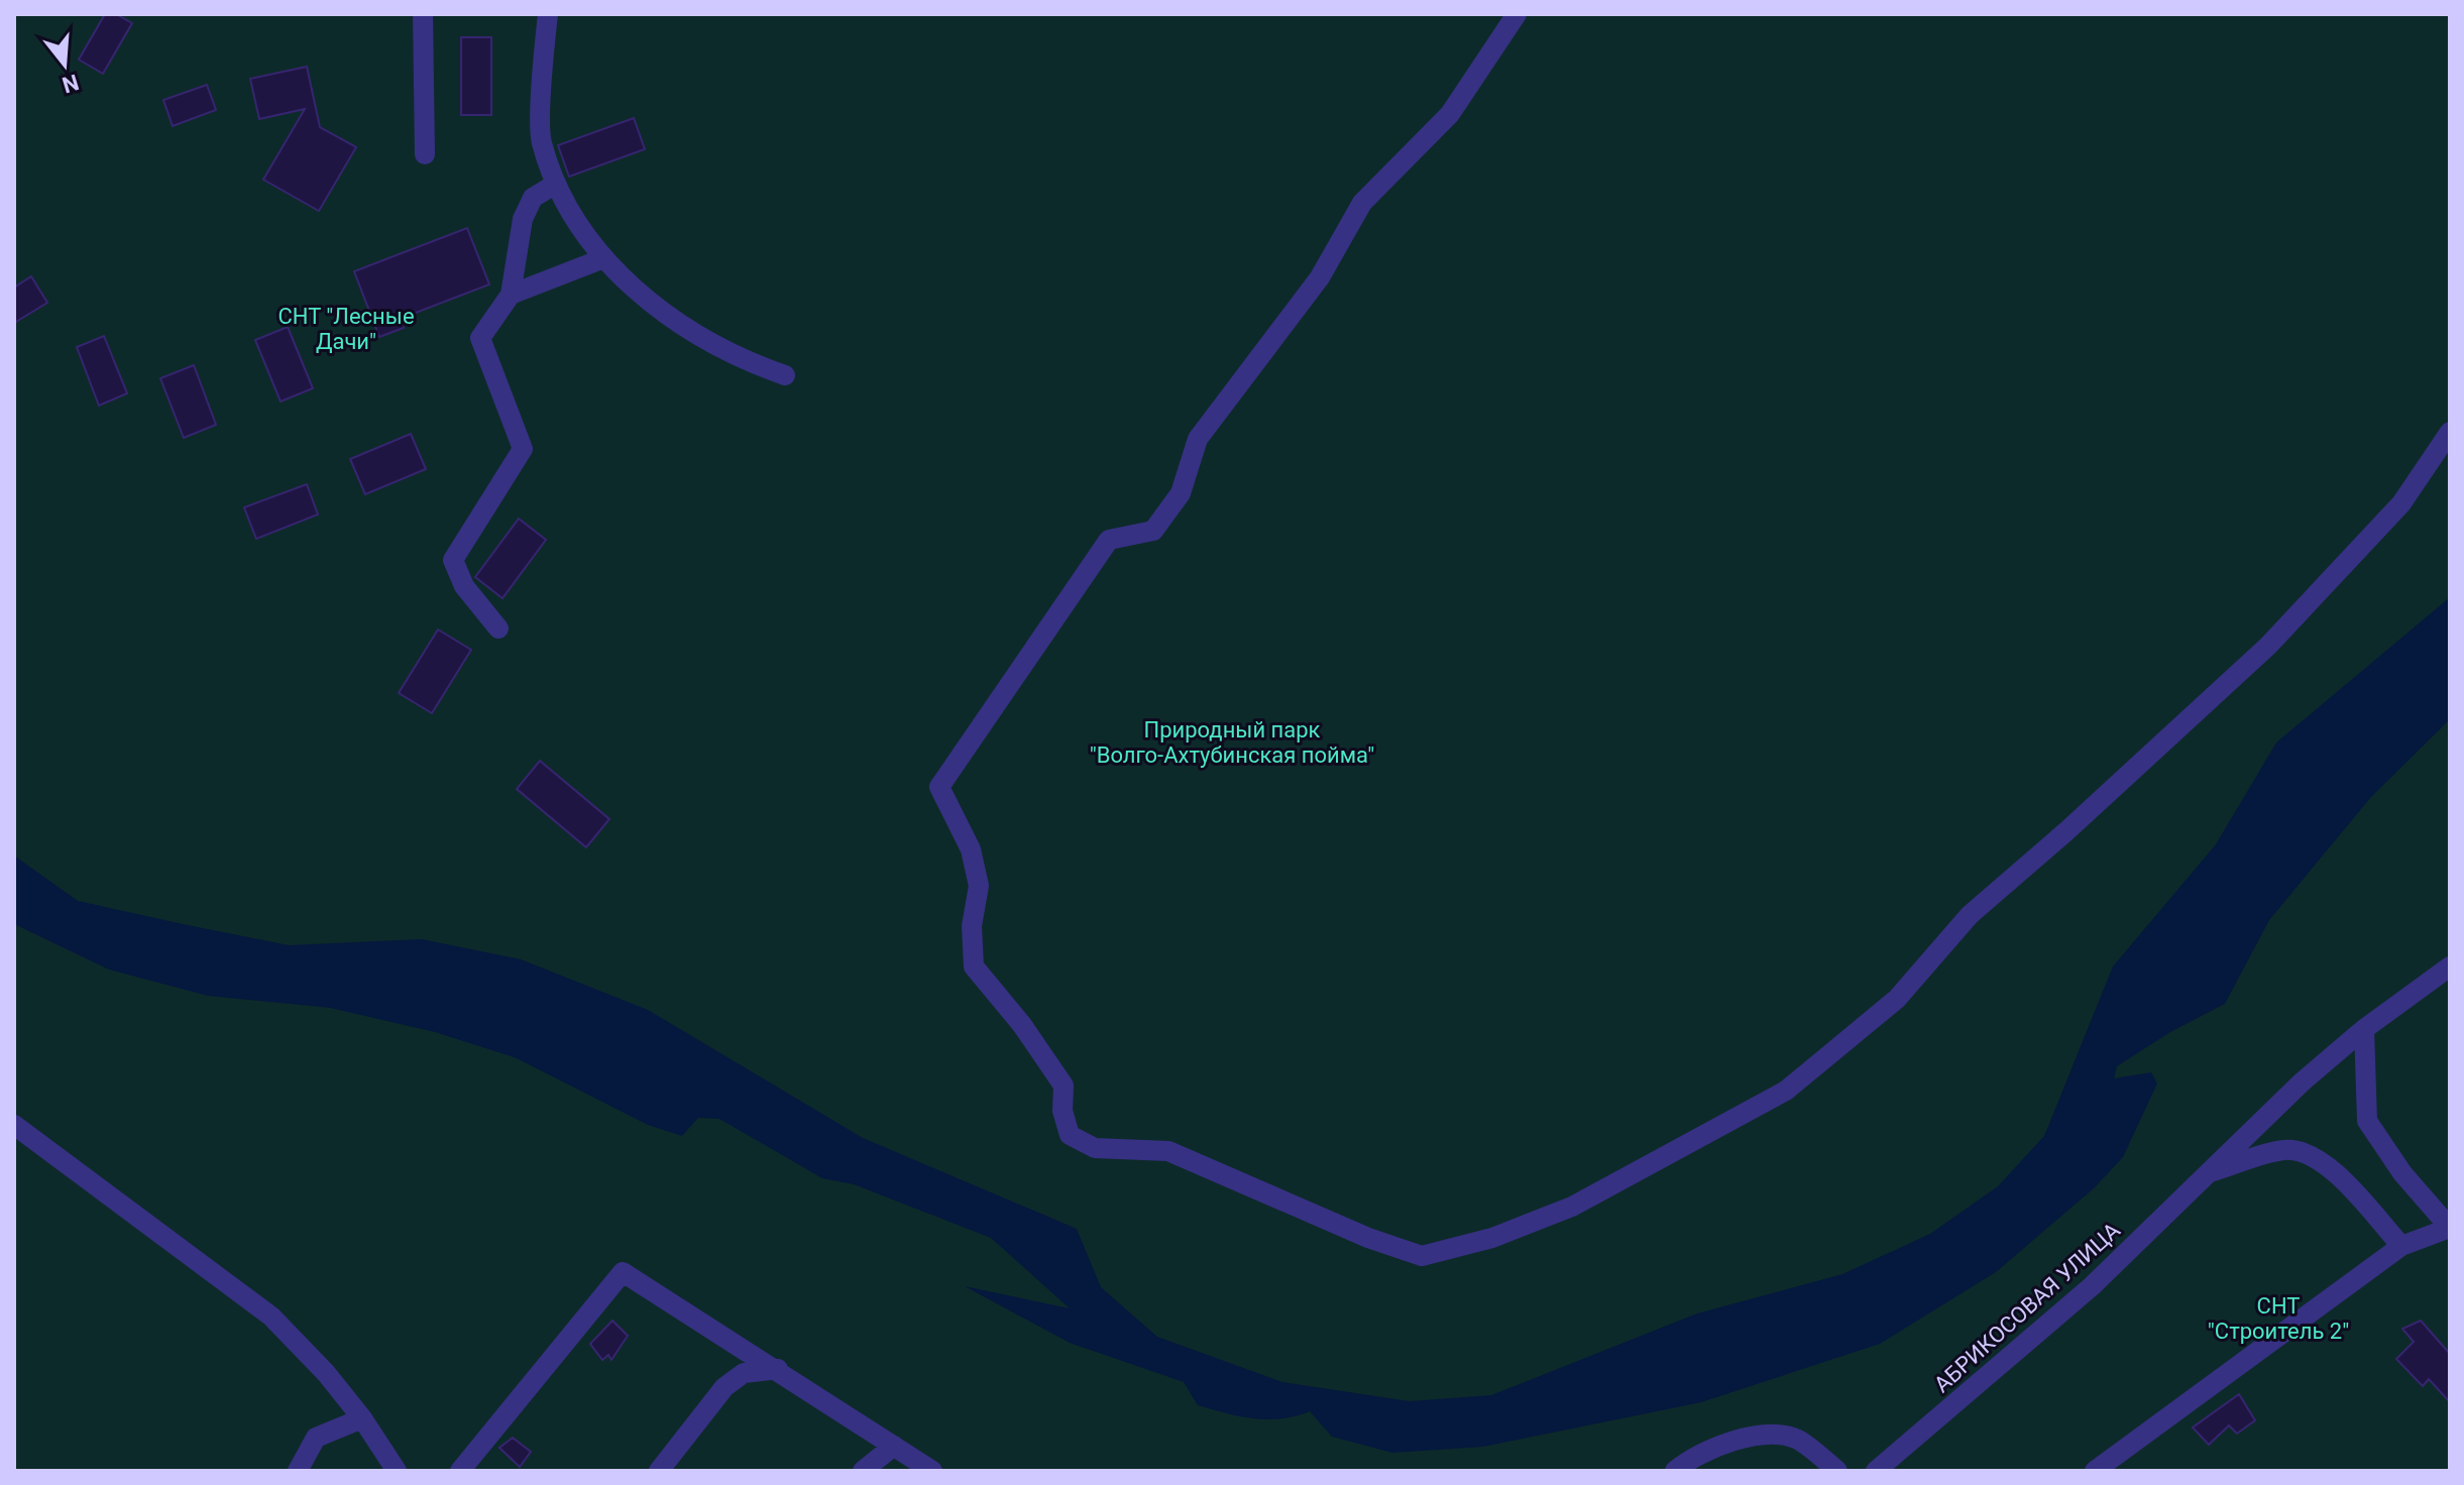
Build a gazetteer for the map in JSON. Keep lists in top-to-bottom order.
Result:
{
  "streets": {
    "street": ["АБРИКОСОВАЯ УЛИЦА"]
  },
  "parks": ["СНТ \"Лесные Дачи\"", "Природный парк \"Волго-Ахтубинская пойма\"", "СНТ \"Строитель 2\""],
  "north": "bottom"
}
